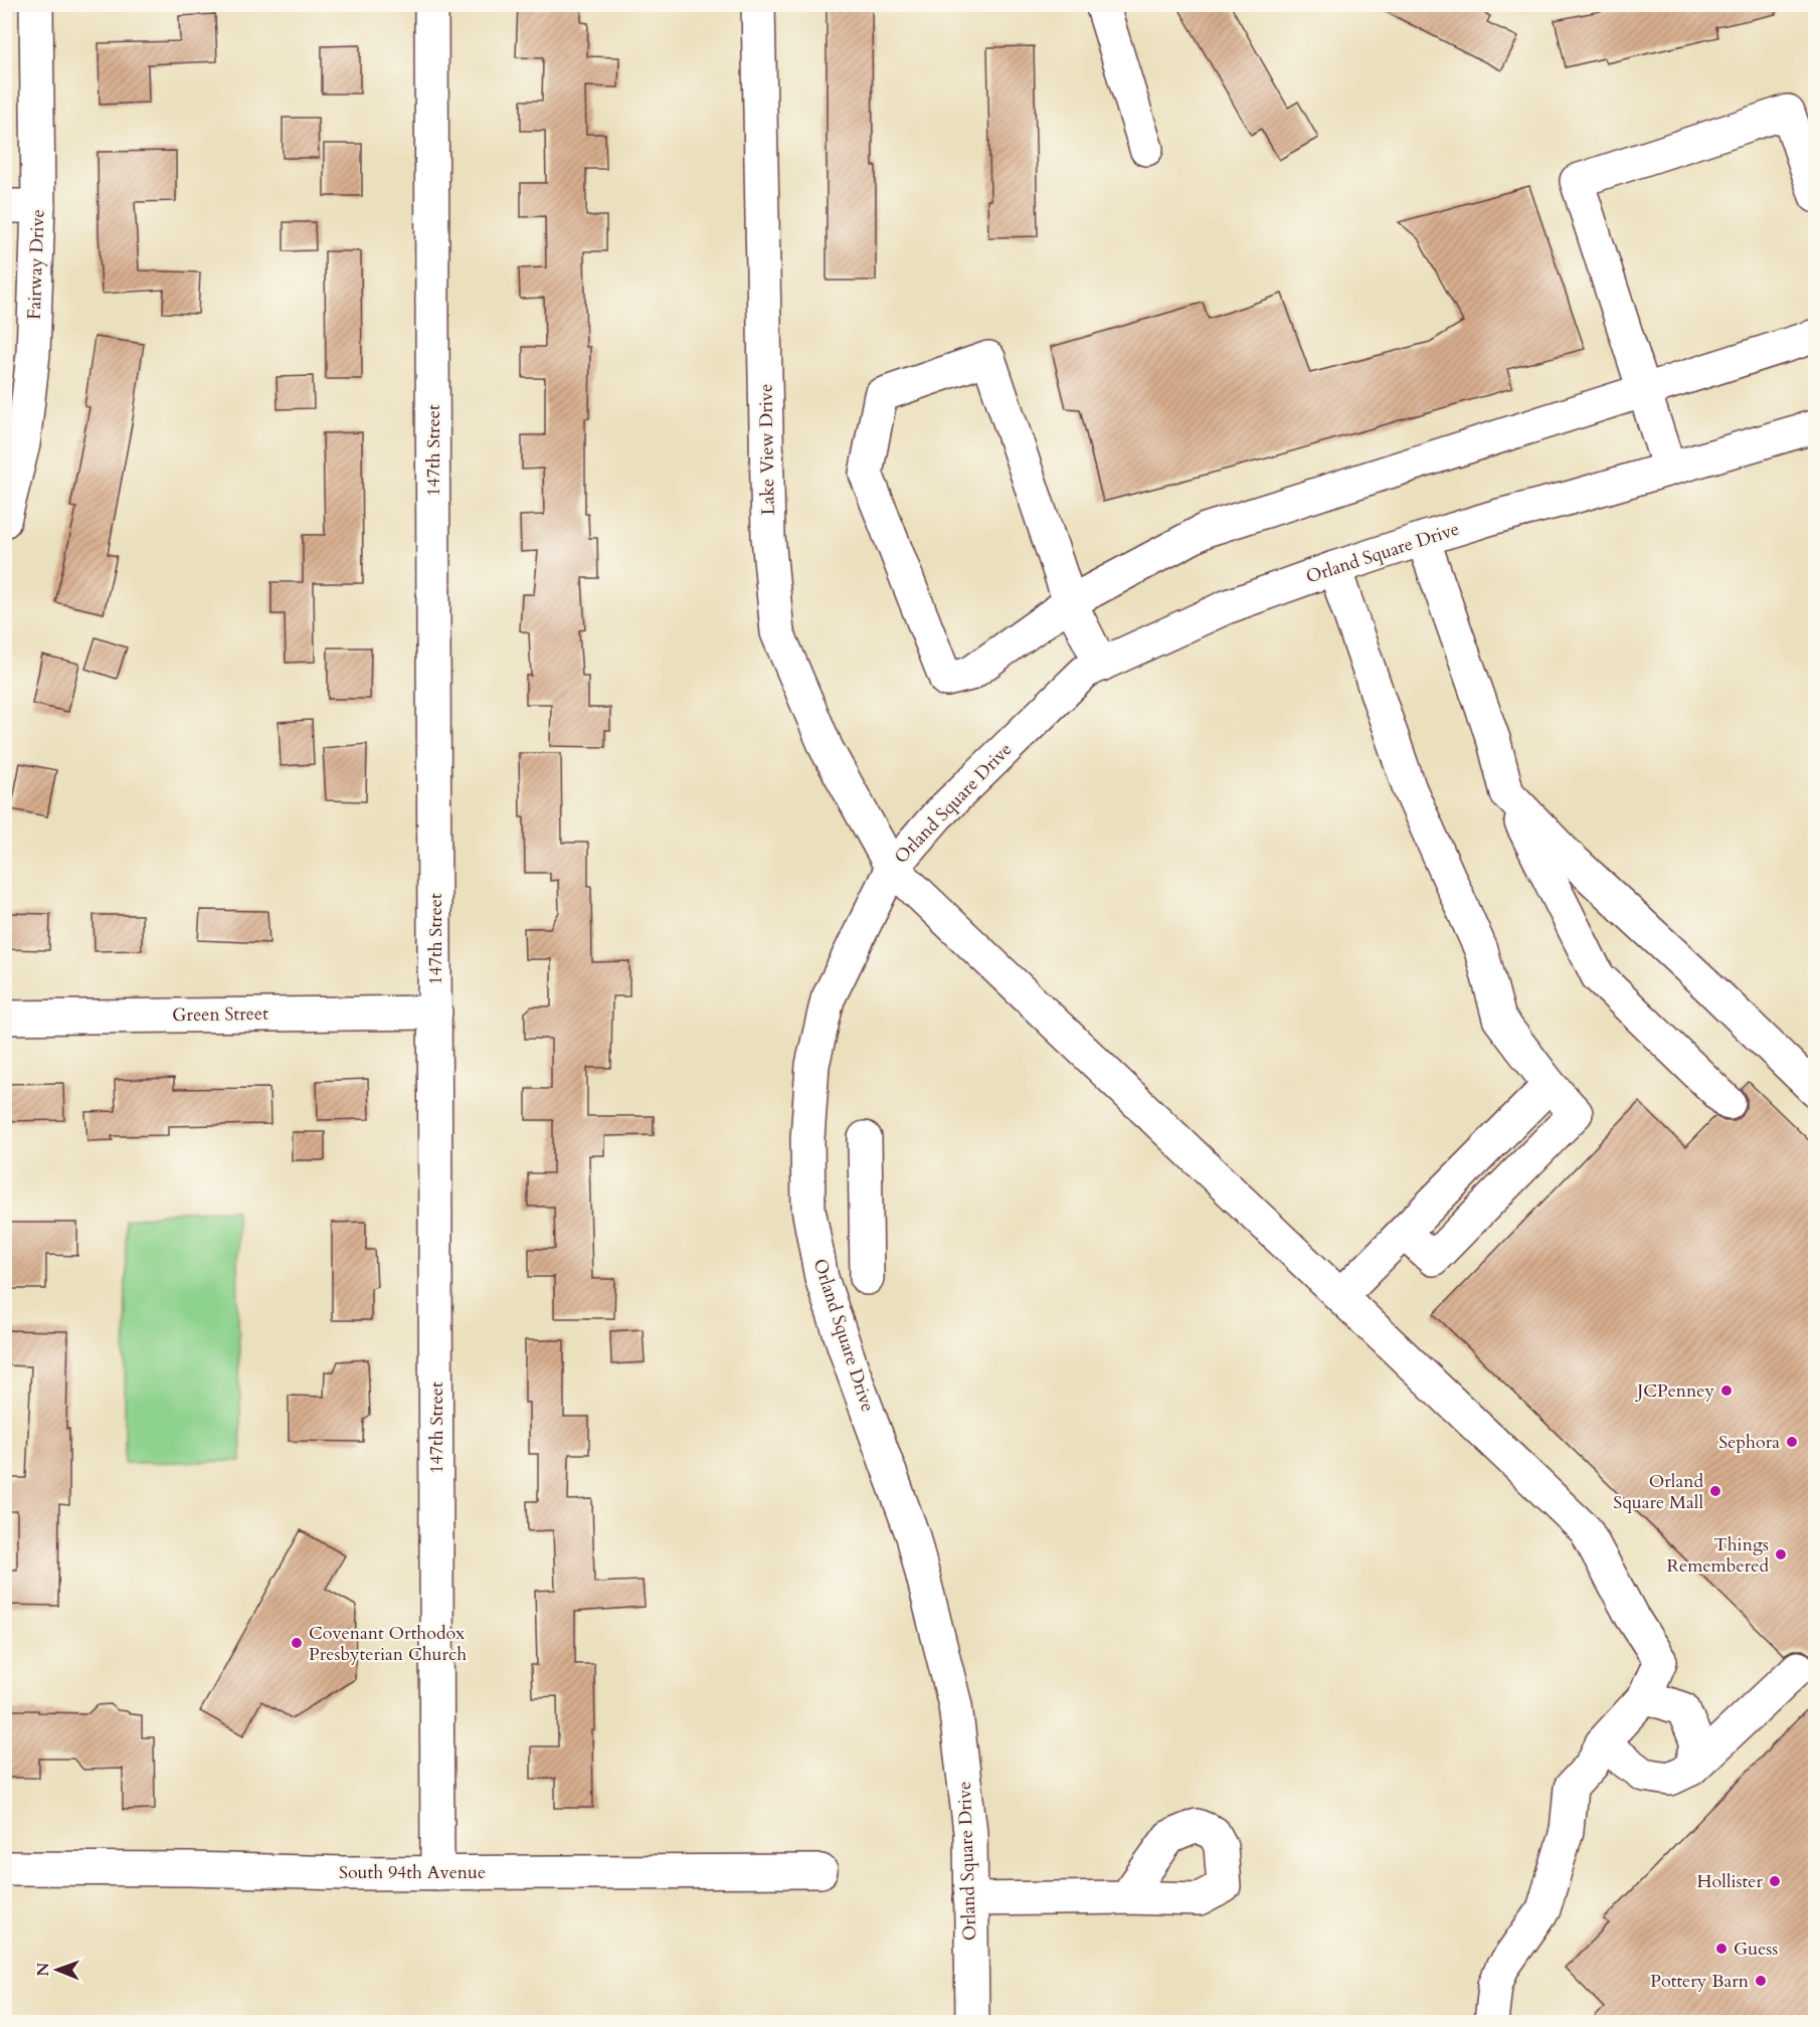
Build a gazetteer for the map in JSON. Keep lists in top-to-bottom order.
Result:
{
  "streets": {
    "street": [
      "Fairway Drive",
      "Lake View Drive",
      "147th Street",
      "Orland Square Drive",
      "Green Street",
      "South 94th Avenue"
    ]
  },
  "crossings": [
    ["Lake View Drive", "Orland Square Drive"],
    ["147th Street", "Green Street"],
    ["147th Street", "South 94th Avenue"]
  ],
  "places": [
    "JCPenney",
    "Sephora",
    "Orland Square Mall",
    "Things Remembered",
    "Covenant Orthodox Presbyterian Church",
    "Hollister",
    "Guess",
    "Pottery Barn"
  ],
  "north": "left"
}
